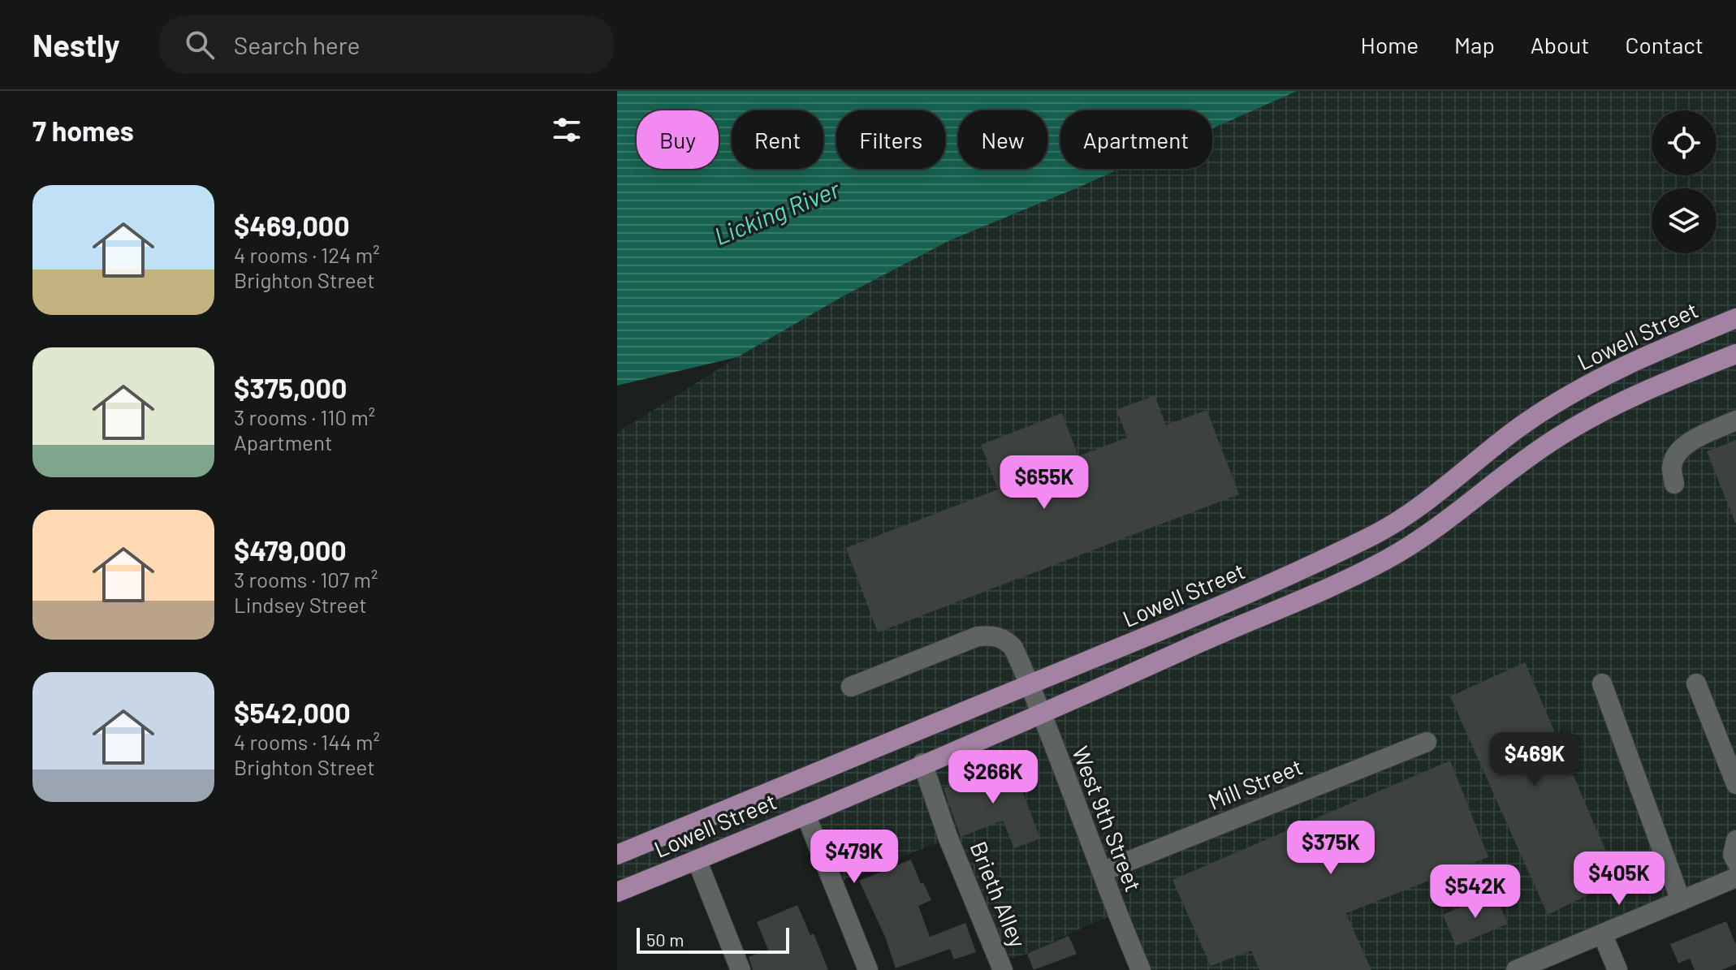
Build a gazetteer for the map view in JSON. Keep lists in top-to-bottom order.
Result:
{
  "streets": {
    "main road": ["Lowell Street"],
    "street": ["Mill Street", "West 9th Street", "Brieth Alley"]
  },
  "crossings": [
    ["Lowell Street", "West 9th Street"],
    ["Lowell Street", "Brieth Alley"],
    ["Mill Street", "West 9th Street"]
  ],
  "water": ["Licking River"],
  "scale_bar": "50 m",
  "page": {
    "header": "Nestly",
    "search": "Search here",
    "nav": [
      "Home",
      "Map",
      "About",
      "Contact"
    ],
    "heading": "7 homes",
    "chip": [
      "Buy",
      "Rent",
      "Filters",
      "New",
      "Apartment"
    ],
    "list": [
      {
        "name": "$469,000",
        "note": "4 rooms · 124 m² · Brighton Street"
      },
      {
        "name": "$375,000",
        "note": "3 rooms · 110 m² · Apartment"
      },
      {
        "name": "$479,000",
        "note": "3 rooms · 107 m² · Lindsey Street"
      },
      {
        "name": "$542,000",
        "note": "4 rooms · 144 m² · Brighton Street"
      }
    ],
    "price": [
      "$655K",
      "$469K",
      "$266K",
      "$375K",
      "$479K",
      "$405K",
      "$542K"
    ],
    "scale": "50 m"
  }
}
